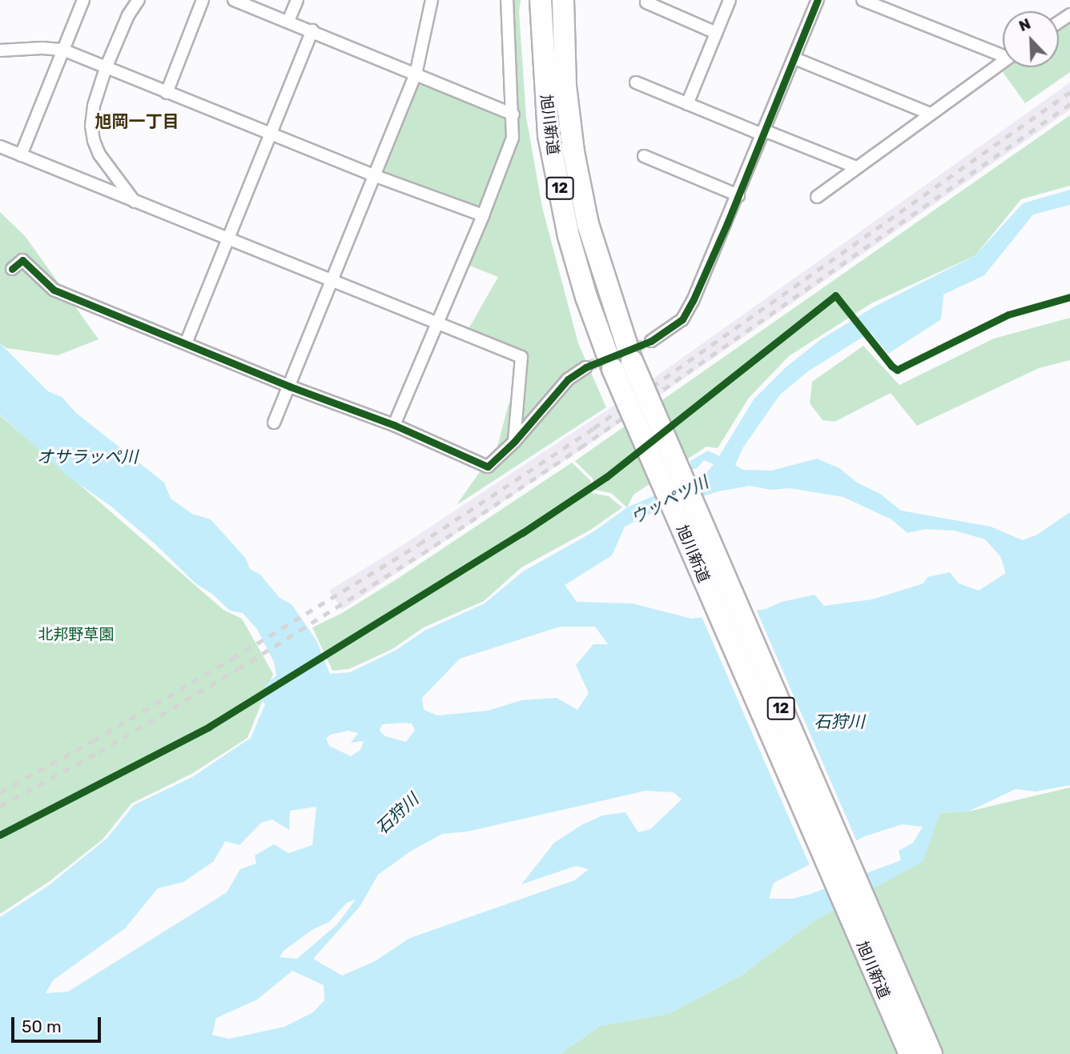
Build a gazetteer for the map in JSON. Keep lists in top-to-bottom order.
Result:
{
  "streets": {
    "highway": ["旭川新道", "12"]
  },
  "districts": ["旭岡一丁目"],
  "water": ["オサラッペ川", "ウッペツ川", "石狩川"],
  "parks": ["北邦野草園"],
  "scale_bar": "50 m",
  "north": "top left"
}
